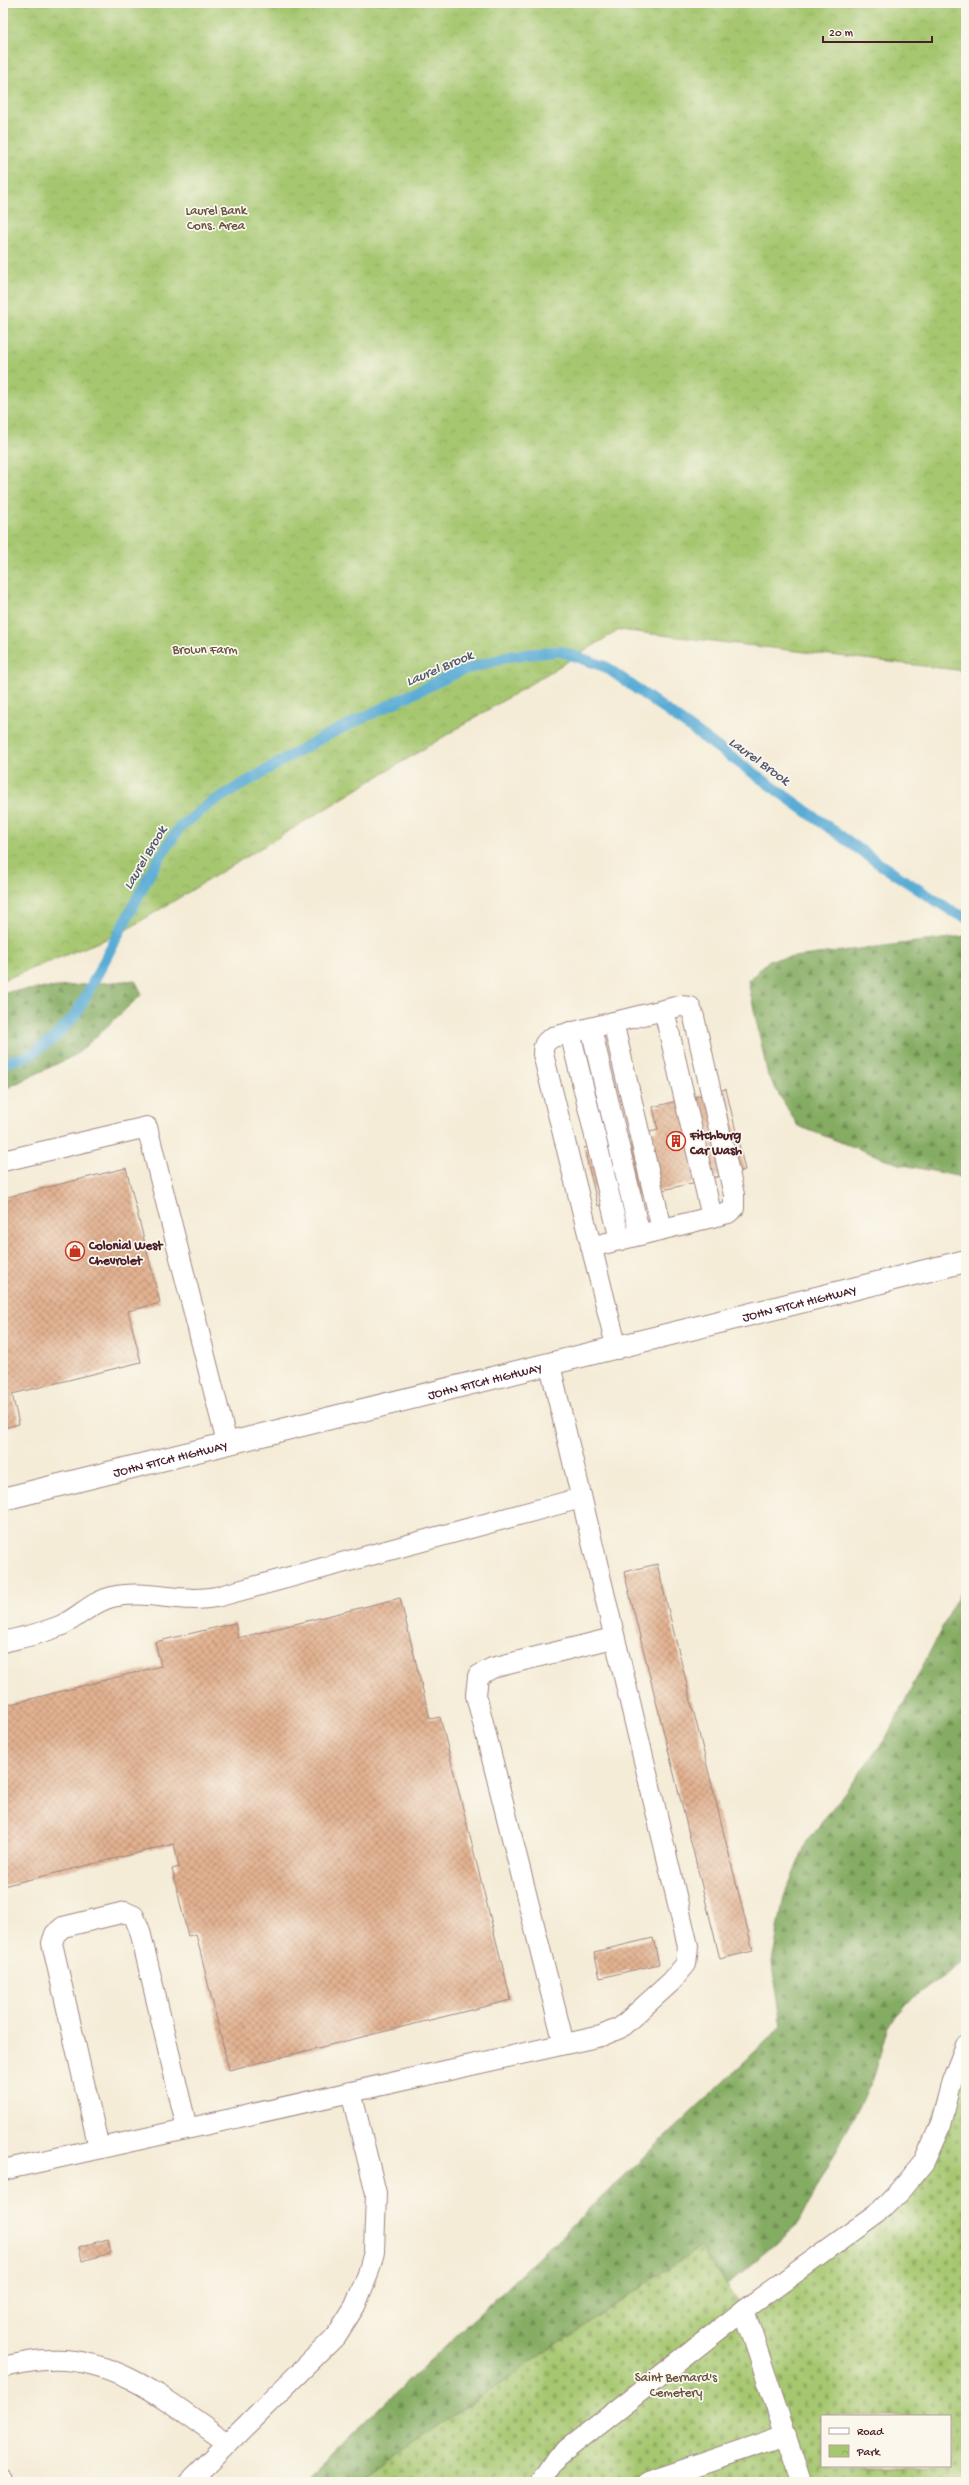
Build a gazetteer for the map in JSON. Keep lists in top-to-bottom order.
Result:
{
  "streets": {
    "main road": ["JOHN FITCH HIGHWAY"]
  },
  "water": ["Laurel Brook"],
  "parks": ["Laurel Bank Cons. Area", "Brown Farm", "Saint Bernard's Cemetery"],
  "places": {
    "building": ["Fitchburg Car Wash"],
    "shop": ["Colonial West Chevrolet"]
  },
  "legend": ["Road", "Park"],
  "scale_bar": "20 m"
}
